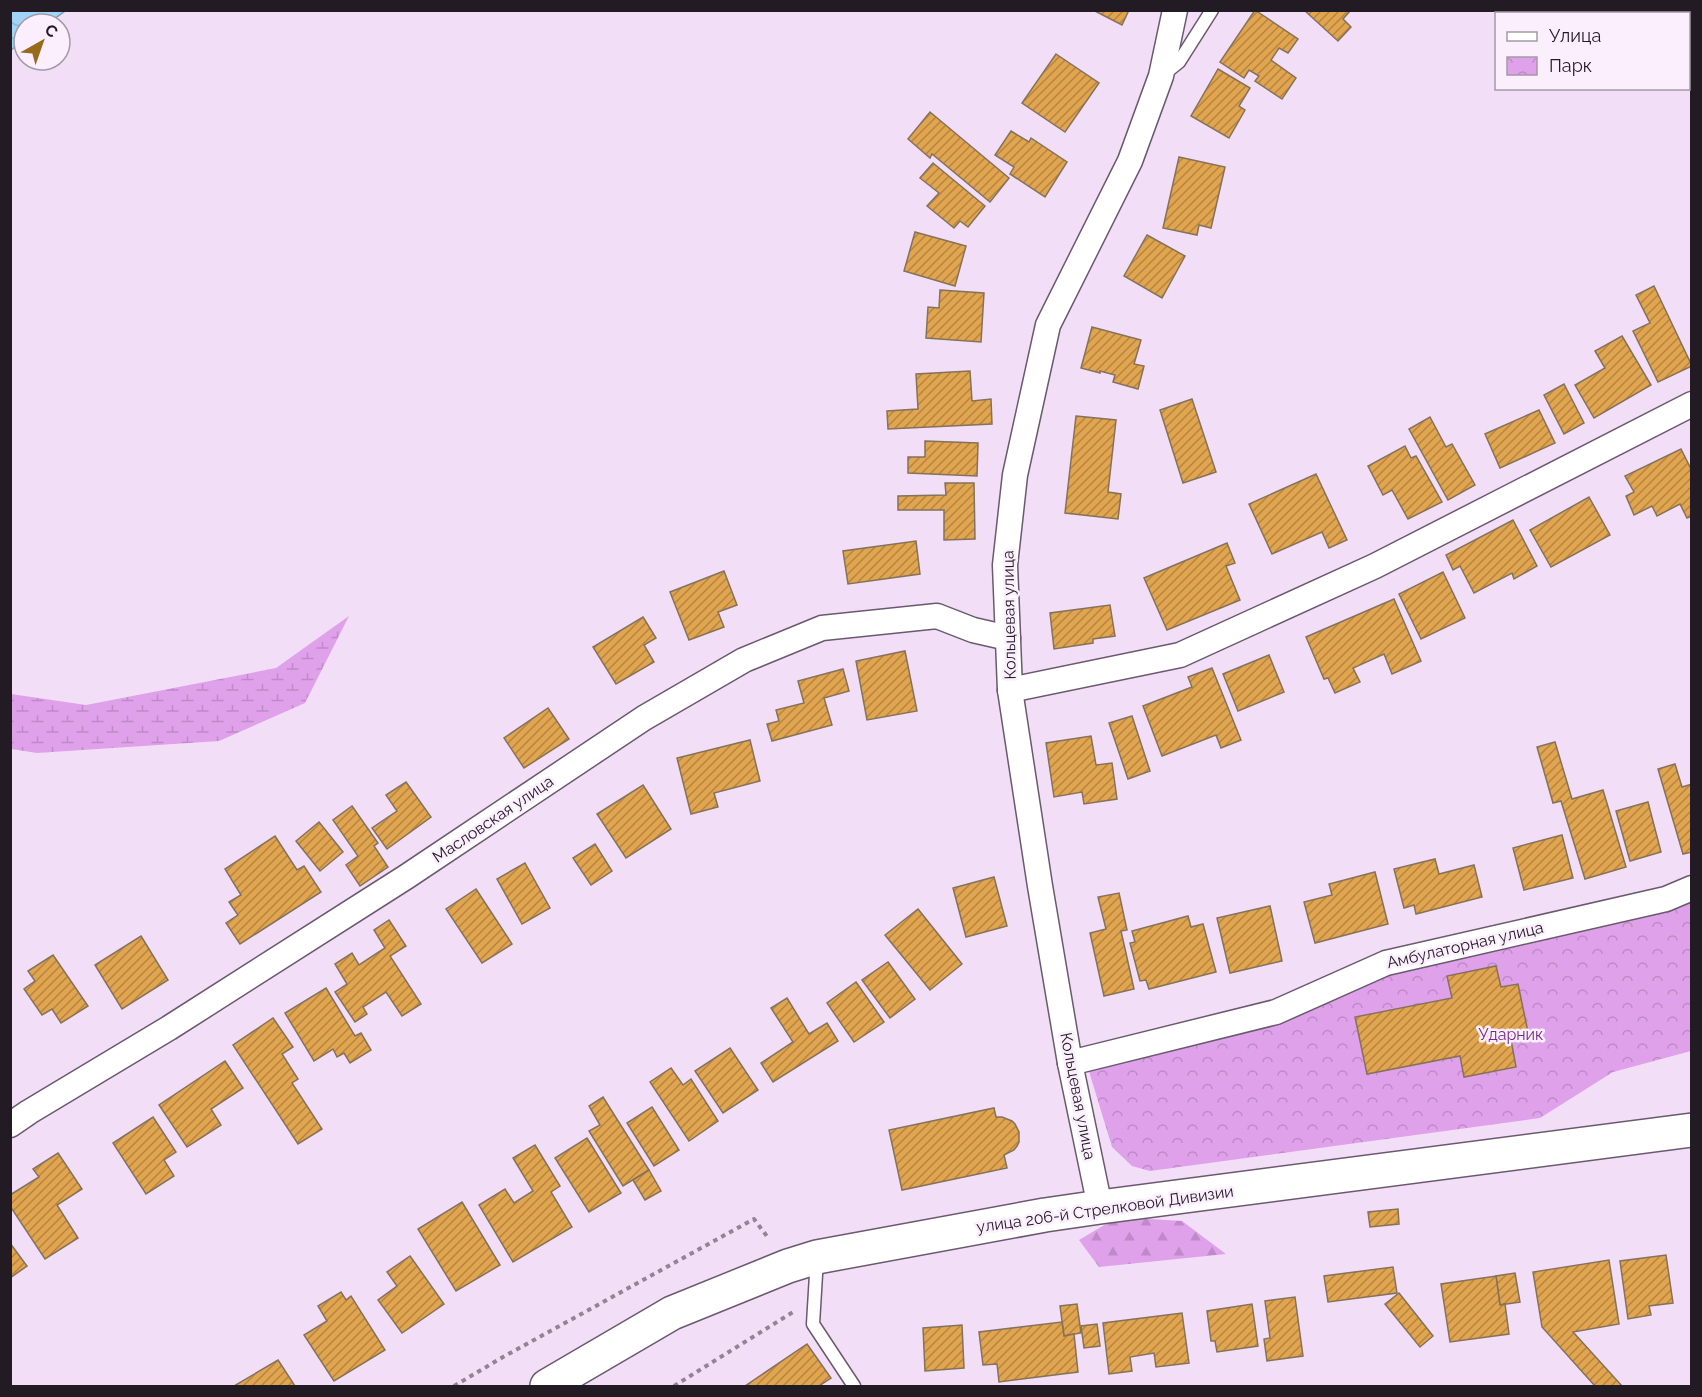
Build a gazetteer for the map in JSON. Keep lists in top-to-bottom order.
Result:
{
  "streets": {
    "main road": ["улица 206-й Стрелковой Дивизии"],
    "street": ["Кольцевая улица", "Масловская улица", "Амбулаторная улица"]
  },
  "crossings": [
    ["Кольцевая улица", "Масловская улица"],
    ["Кольцевая улица", "Амбулаторная улица"],
    ["Кольцевая улица", "улица 206-й Стрелковой Дивизии"]
  ],
  "parks": ["Ударник"],
  "legend": ["Улица", "Парк"],
  "north": "top right"
}
